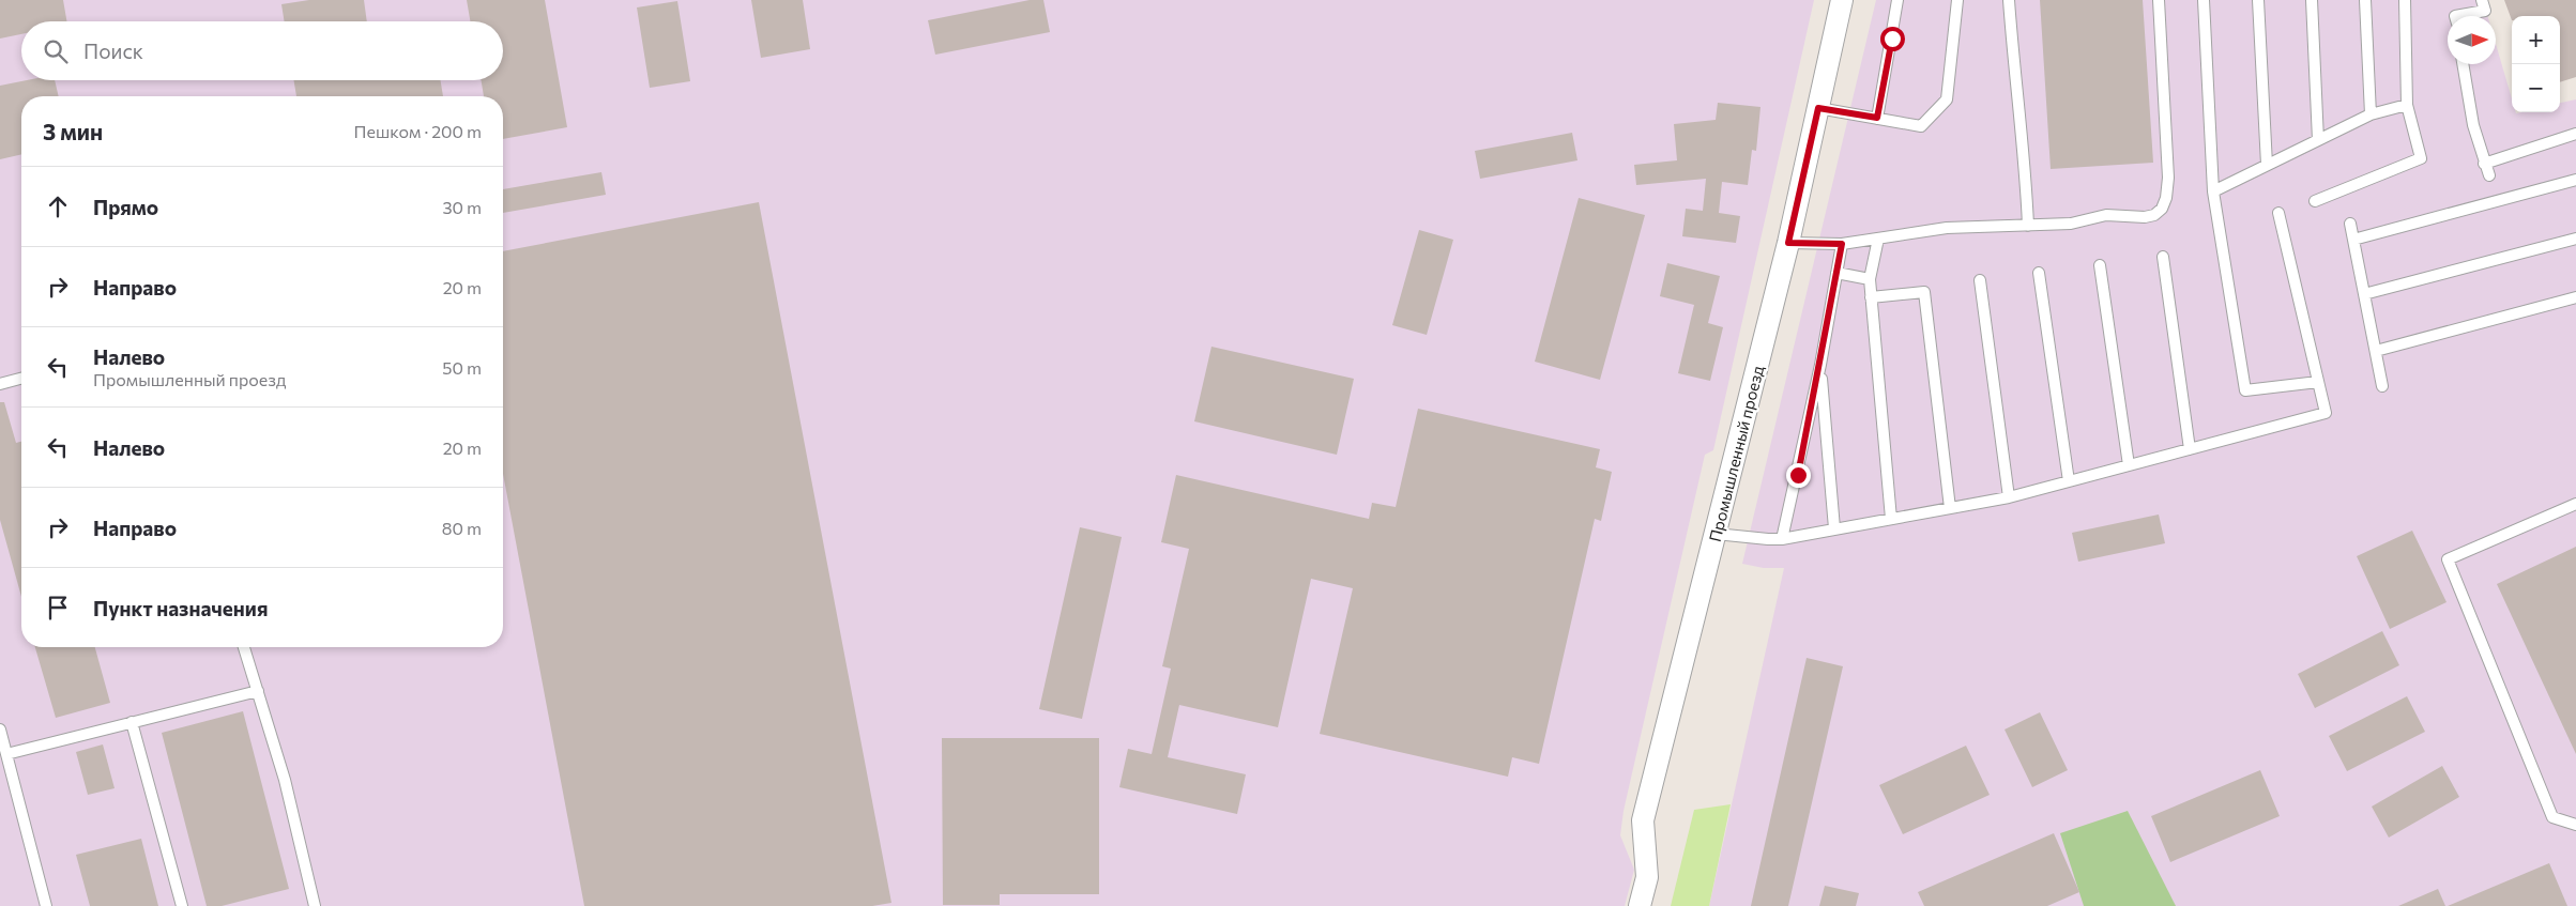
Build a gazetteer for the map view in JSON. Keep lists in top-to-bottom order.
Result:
{
  "streets": {
    "street": ["Промышленный проезд"]
  },
  "north": "right",
  "page": {
    "map_buttons": ["+", "−"],
    "search": "Поиск",
    "heading": ["3 мин", "Пешком · 200 m"],
    "list": [
      ["Прямо", "30 m"],
      ["Направо", "20 m"],
      ["Налево", "Промышленный проезд", "50 m"],
      ["Налево", "20 m"],
      ["Направо", "80 m"],
      "Пункт назначения"
    ]
  }
}
